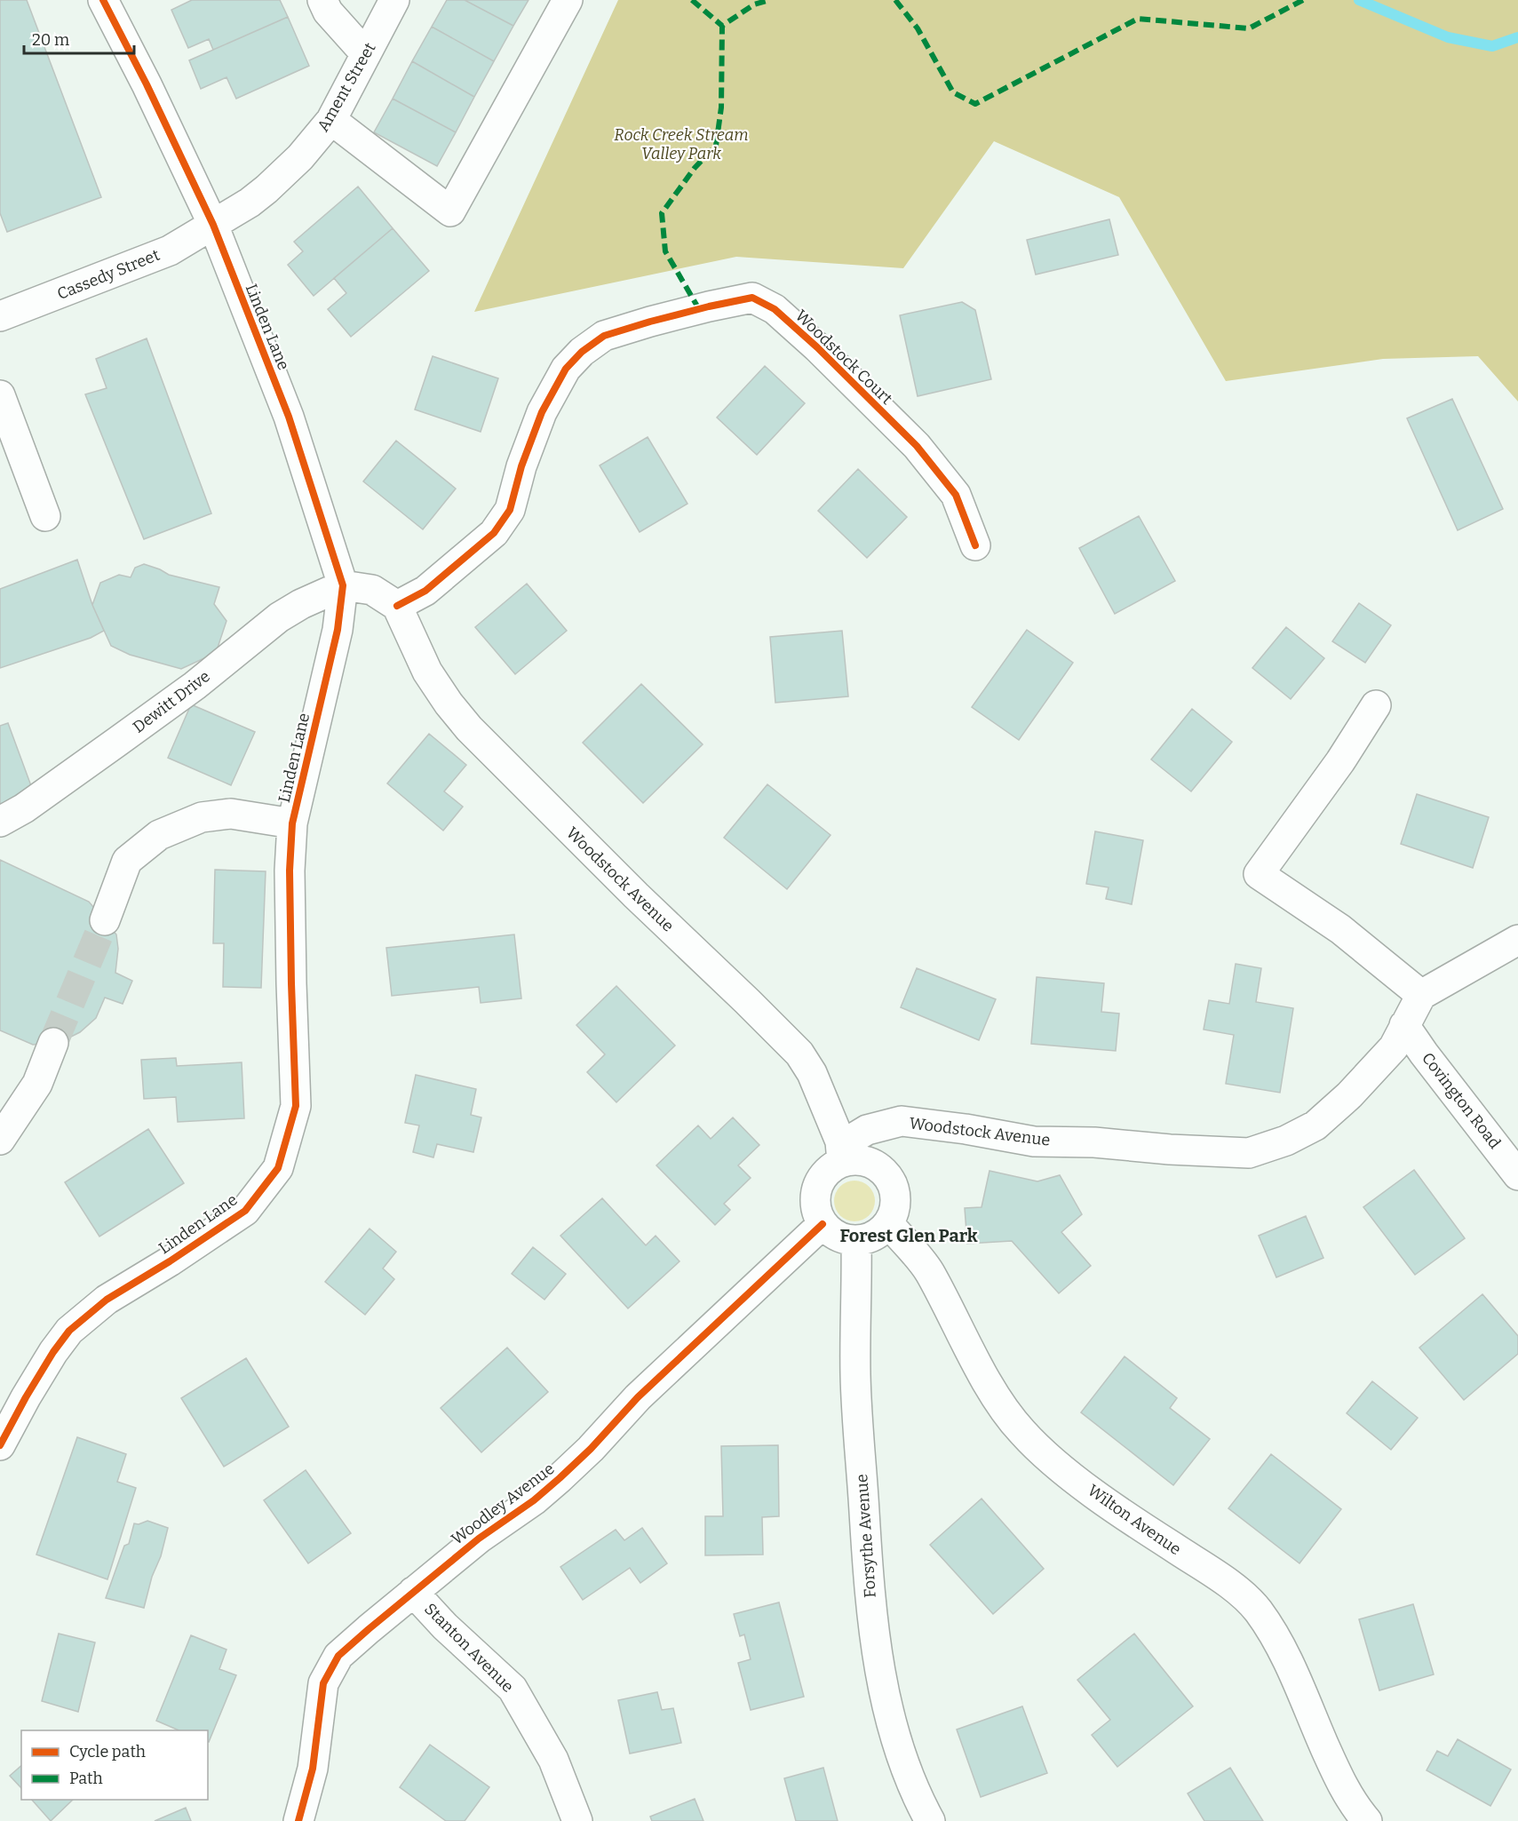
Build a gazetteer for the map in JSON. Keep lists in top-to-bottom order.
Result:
{
  "streets": {
    "street": [
      "Ament Street",
      "Cassedy Street",
      "Linden Lane",
      "Woodstock Court",
      "Dewitt Drive",
      "Woodstock Avenue",
      "Covington Road",
      "Woodley Avenue",
      "Wilton Avenue",
      "Forsythe Avenue",
      "Stanton Avenue"
    ]
  },
  "crossings": [
    ["Ament Street", "Cassedy Street"],
    ["Ament Street", "Linden Lane"],
    ["Cassedy Street", "Linden Lane"],
    ["Linden Lane", "Dewitt Drive"],
    ["Woodstock Court", "Woodstock Avenue"],
    ["Woodstock Avenue", "Covington Road"],
    ["Woodstock Avenue", "Woodley Avenue"],
    ["Woodstock Avenue", "Wilton Avenue"],
    ["Woodstock Avenue", "Forsythe Avenue"],
    ["Woodley Avenue", "Wilton Avenue"],
    ["Woodley Avenue", "Forsythe Avenue"],
    ["Woodley Avenue", "Stanton Avenue"],
    ["Wilton Avenue", "Forsythe Avenue"]
  ],
  "districts": ["Forest Glen Park"],
  "parks": ["Rock Creek Stream Valley Park"],
  "legend": ["Cycle path", "Path"],
  "scale_bar": "20 m"
}
